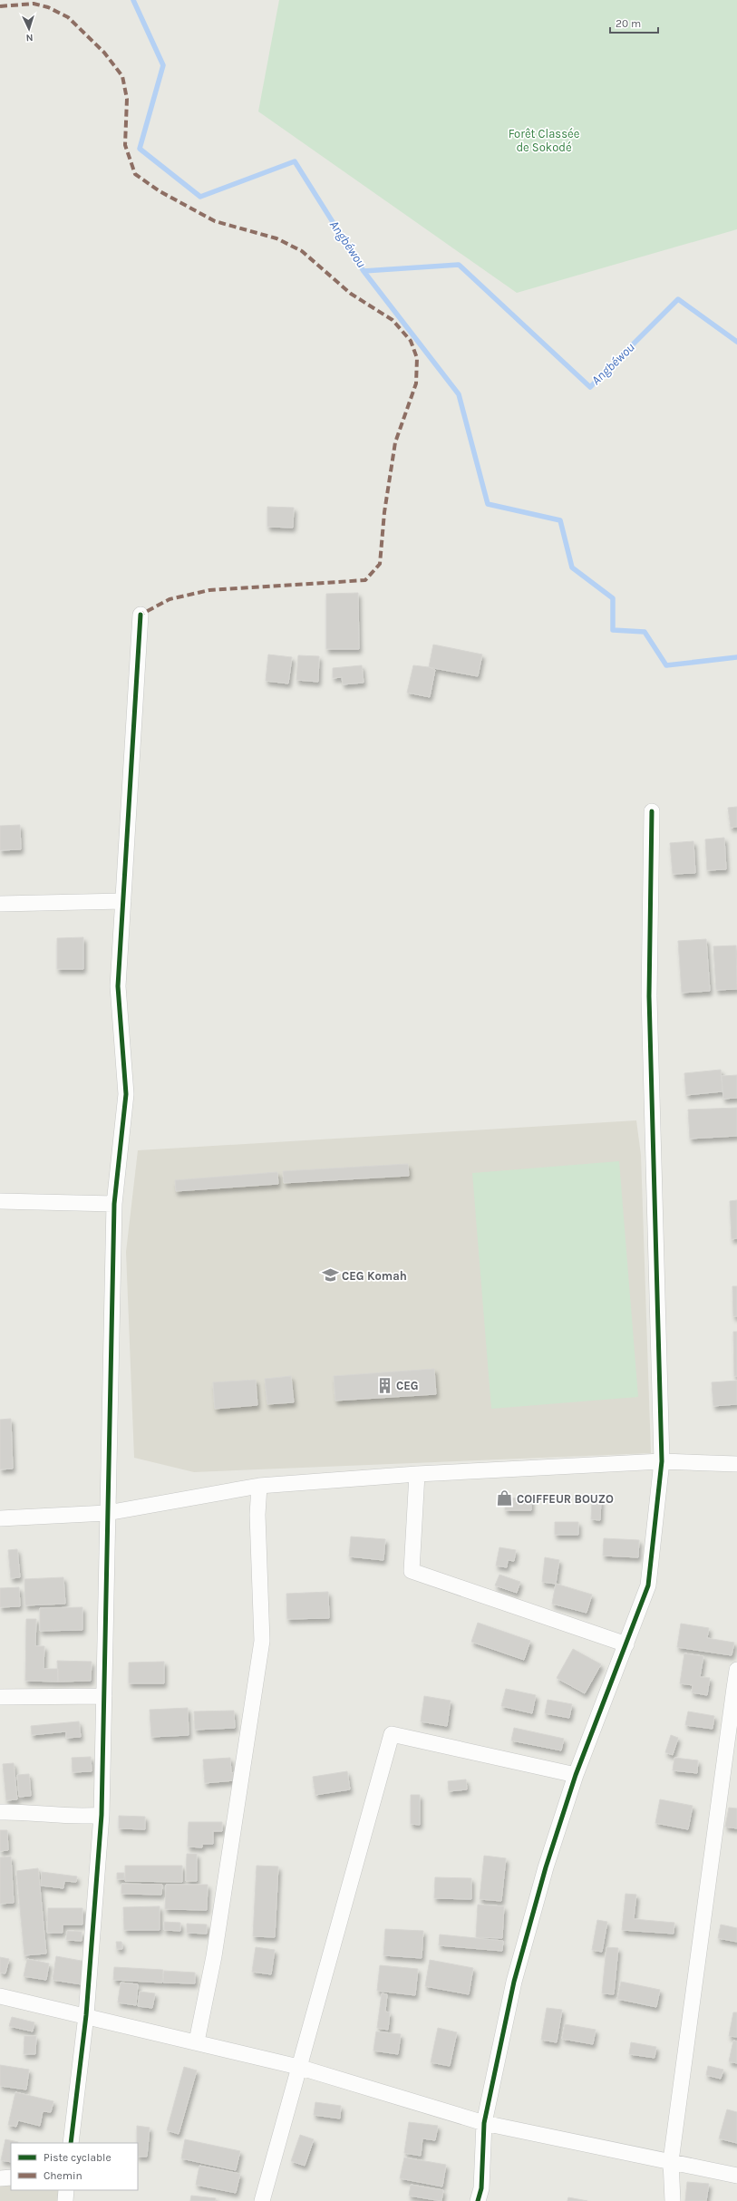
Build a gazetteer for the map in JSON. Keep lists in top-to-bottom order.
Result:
{
  "water": ["Angbéwou"],
  "parks": ["Forêt Classée de Sokodé"],
  "places": {
    "school or university": ["CEG Komah"],
    "building": ["CEG"],
    "shop": ["COIFFEUR BOUZO"]
  },
  "legend": ["Piste cyclable", "Chemin"],
  "scale_bar": "20 m",
  "north": "bottom"
}
